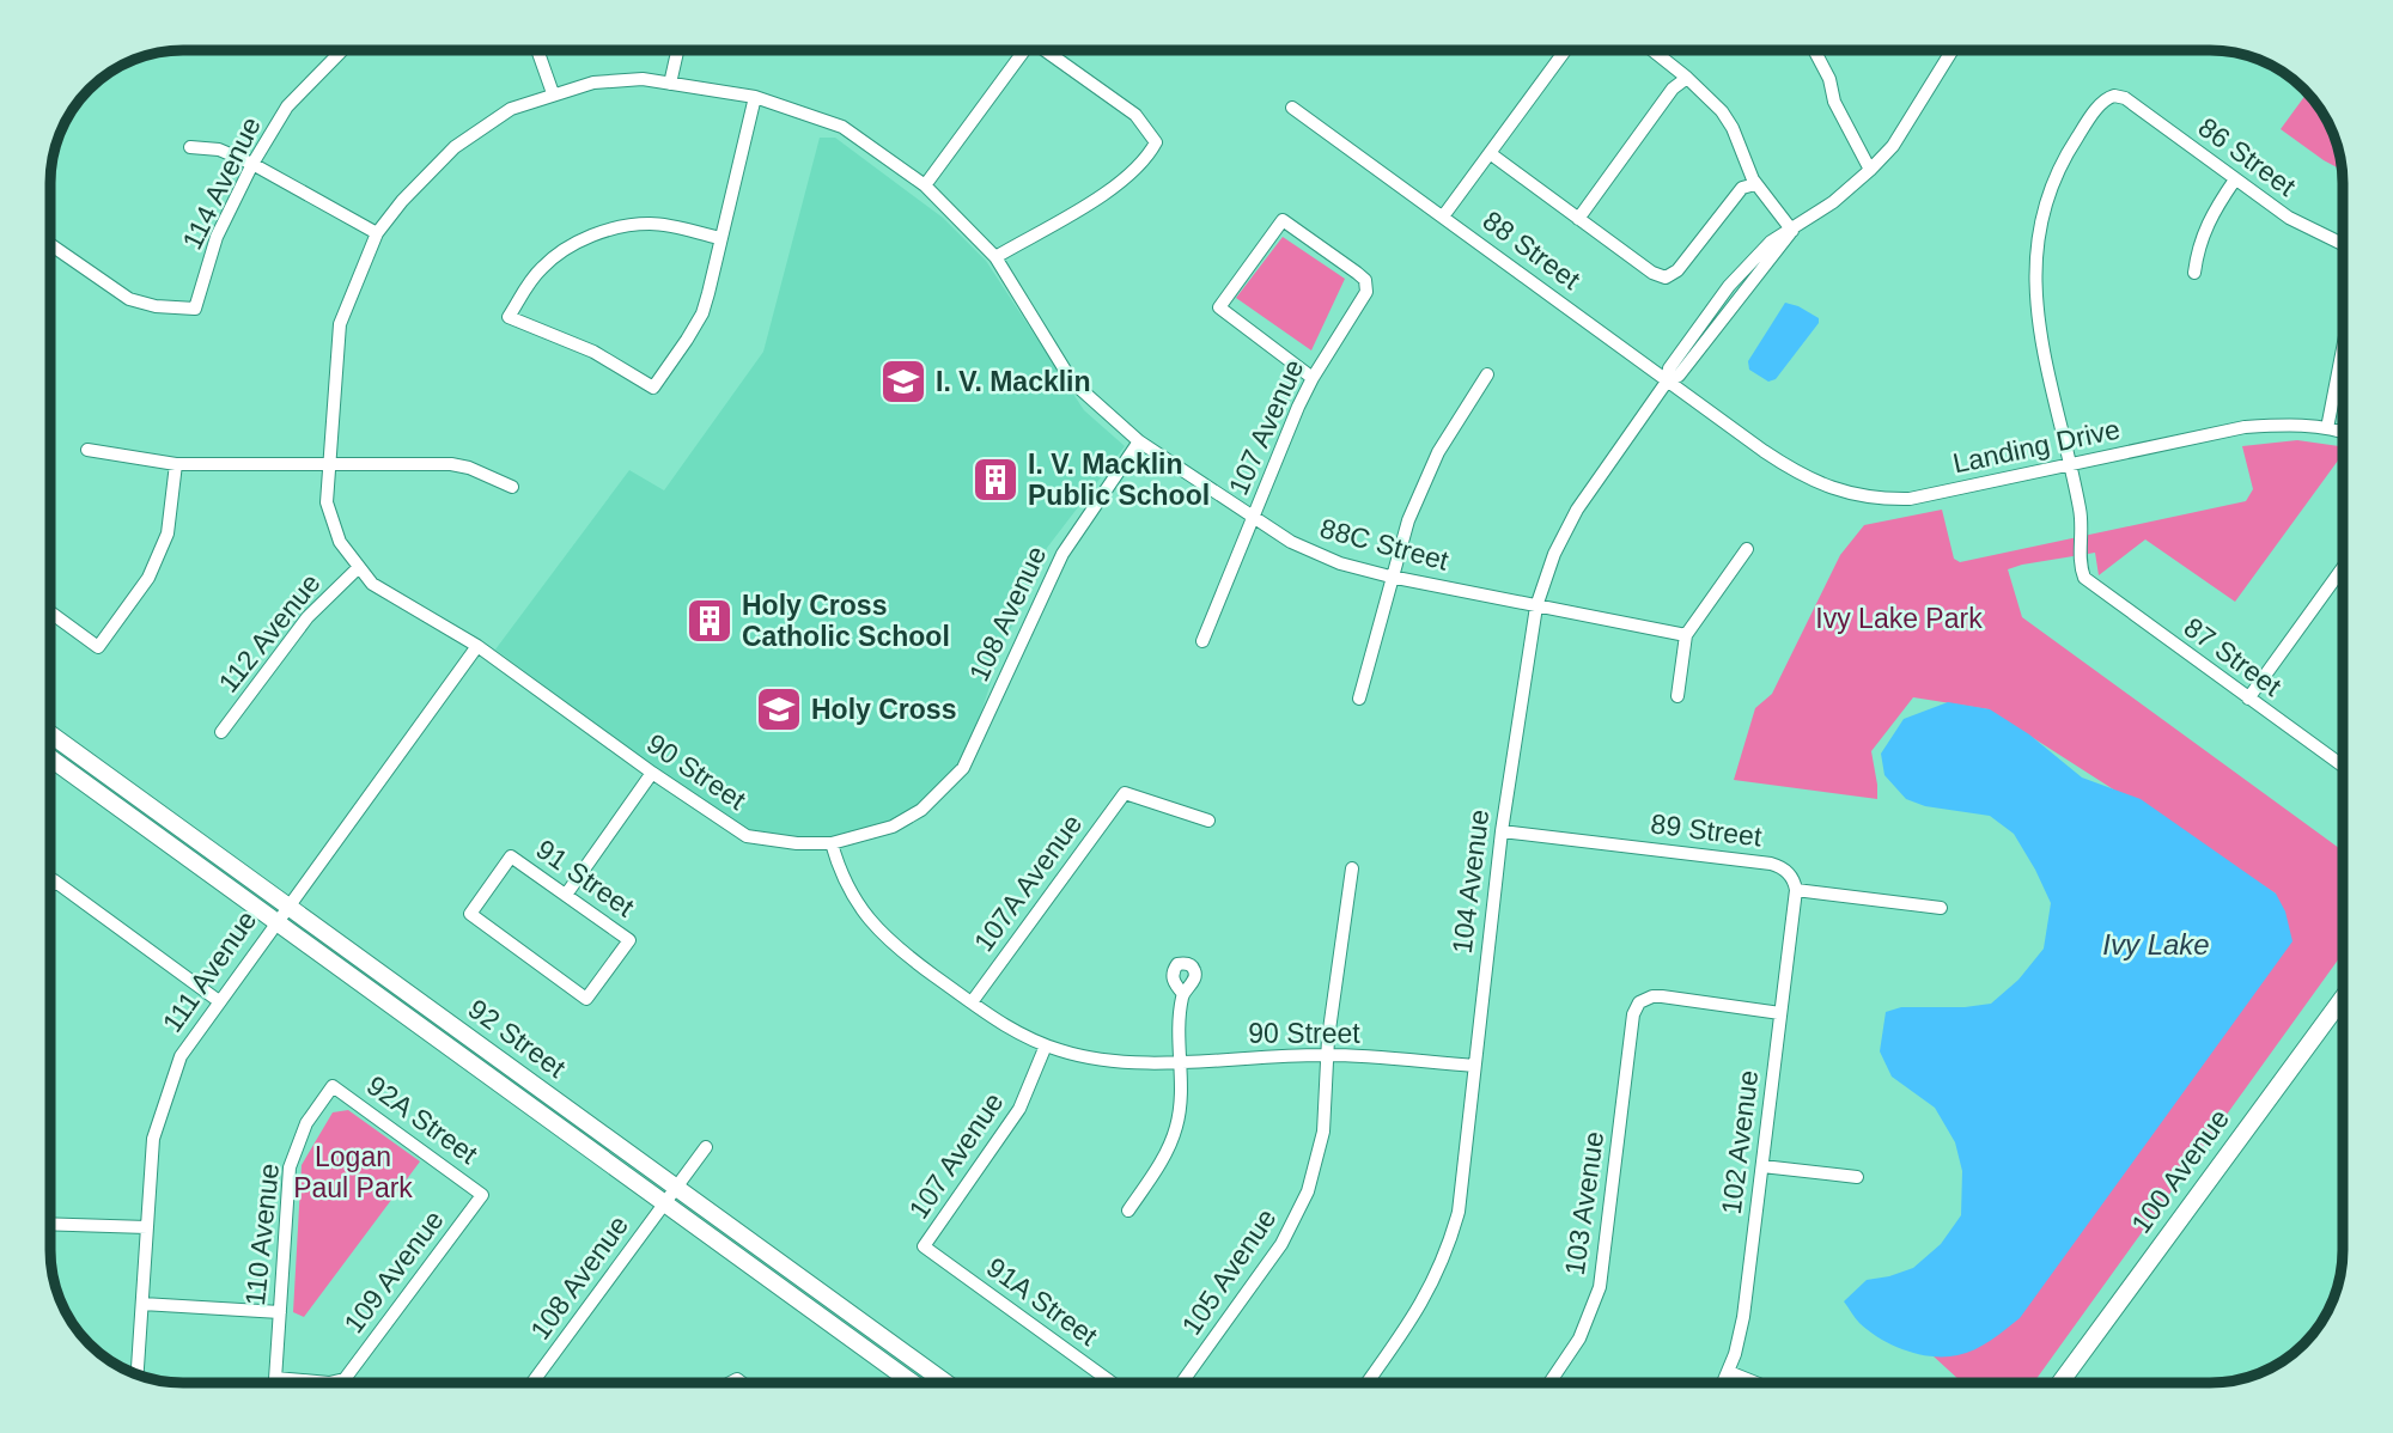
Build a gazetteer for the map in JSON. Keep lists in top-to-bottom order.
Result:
{
  "streets": {
    "main road": ["92 Street", "100 Avenue"],
    "street": [
      "86 Street",
      "114 Avenue",
      "88 Street",
      "107 Avenue",
      "Landing Drive",
      "88C Street",
      "108 Avenue",
      "112 Avenue",
      "87 Street",
      "90 Street",
      "89 Street",
      "91 Street",
      "104 Avenue",
      "107A Avenue",
      "111 Avenue",
      "92A Street",
      "102 Avenue",
      "103 Avenue",
      "110 Avenue",
      "109 Avenue",
      "105 Avenue",
      "91A Street"
    ]
  },
  "crossings": [
    ["86 Street", "Landing Drive"],
    ["86 Street", "87 Street"],
    ["88 Street", "Landing Drive"],
    ["88 Street", "104 Avenue"],
    ["107 Avenue", "88C Street"],
    ["107 Avenue", "90 Street"],
    ["107 Avenue", "91A Street"],
    ["Landing Drive", "87 Street"],
    ["88C Street", "108 Avenue"],
    ["88C Street", "90 Street"],
    ["88C Street", "104 Avenue"],
    ["108 Avenue", "90 Street"],
    ["108 Avenue", "92 Street"],
    ["112 Avenue", "90 Street"],
    ["90 Street", "104 Avenue"],
    ["90 Street", "107A Avenue"],
    ["90 Street", "111 Avenue"],
    ["90 Street", "105 Avenue"],
    ["89 Street", "104 Avenue"],
    ["89 Street", "102 Avenue"],
    ["111 Avenue", "92 Street"],
    ["92A Street", "110 Avenue"],
    ["92A Street", "109 Avenue"],
    ["102 Avenue", "103 Avenue"],
    ["110 Avenue", "109 Avenue"]
  ],
  "water": ["Ivy Lake"],
  "parks": ["Ivy Lake Park", "Logan Paul Park"],
  "places": {
    "school or university": ["I. V. Macklin", "Holy Cross"],
    "building": ["I. V. Macklin Public School", "Holy Cross Catholic School"]
  }
}
